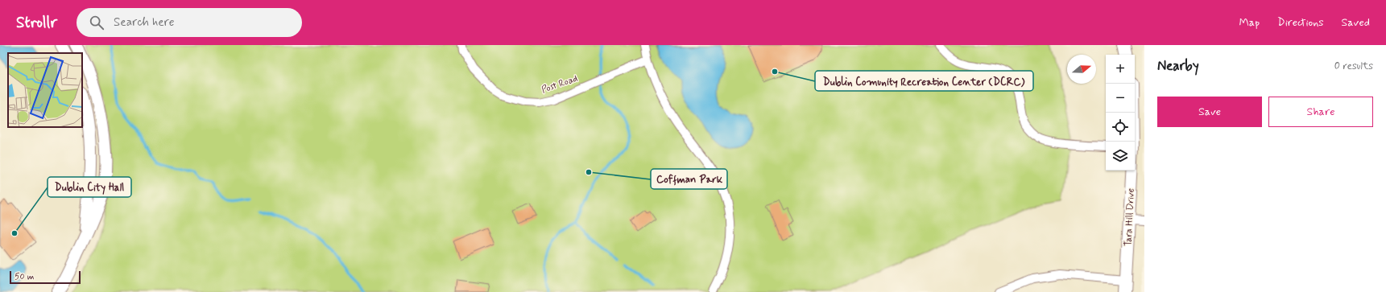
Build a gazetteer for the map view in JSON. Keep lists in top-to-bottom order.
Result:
{
  "streets": {
    "main road": ["Tara Hill Drive"],
    "street": ["Post Road"]
  },
  "places": ["Dublin Comunity Recreation Center (DCRC)", "Coffman Park", "Dublin City Hall"],
  "scale_bar": "50 m",
  "north": "right",
  "page": {
    "header": "Strollr",
    "search": "Search here",
    "nav": ["Map", "Directions", "Saved"],
    "heading": ["Nearby", "0 results"],
    "map_buttons": ["+", "−"],
    "buttons": ["Save", "Share"],
    "scale": "50 m"
  }
}
